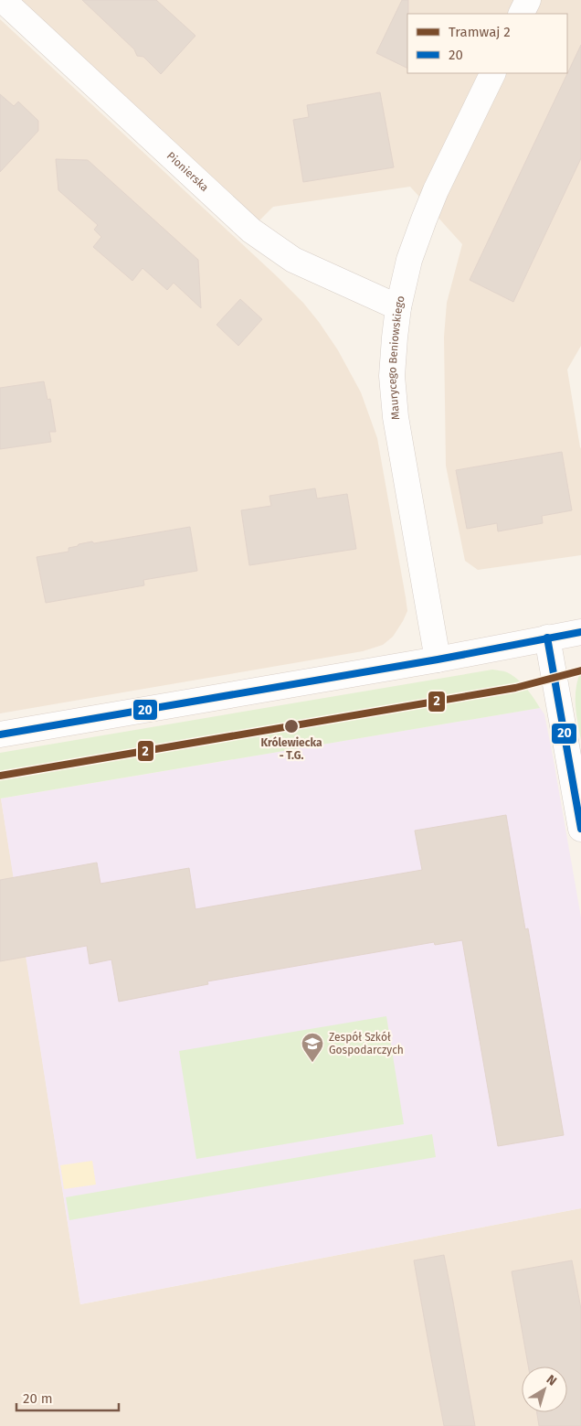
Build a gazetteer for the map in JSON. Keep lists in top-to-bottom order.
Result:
{
  "streets": {
    "street": ["Pionierska", "Maurycego Beniowskiego"]
  },
  "crossings": [
    ["Pionierska", "Maurycego Beniowskiego"]
  ],
  "places": {
    "other": ["Królewiecka - T.G."],
    "school or university": ["Zespół Szkół Gospodarczych"]
  },
  "lines": ["transit line 20", "tram line 2"],
  "legend": ["Tramwaj 2", "20"],
  "scale_bar": "20 m",
  "north": "top right"
}
